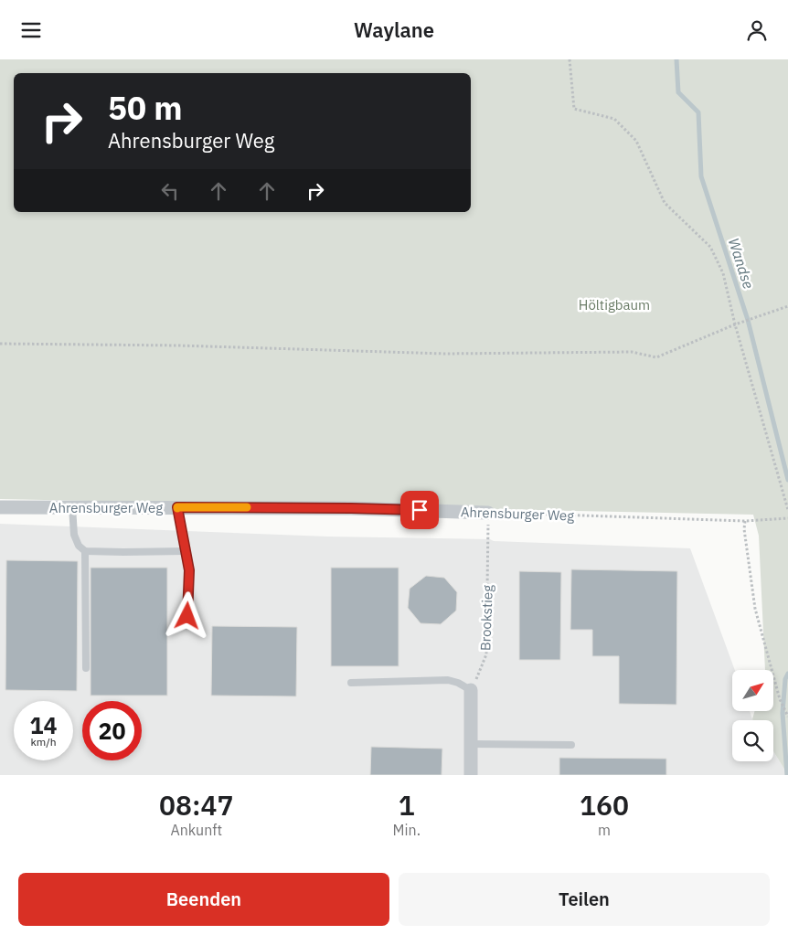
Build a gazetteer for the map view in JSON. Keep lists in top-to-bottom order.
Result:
{
  "streets": {
    "street": ["Ahrensburger Weg"],
    "path": ["Brookstieg"]
  },
  "crossings": [
    ["Ahrensburger Weg", "Brookstieg"]
  ],
  "water": ["Wandse"],
  "parks": ["Höltigbaum"],
  "north": "top right",
  "page": {
    "header": "Waylane",
    "turn": ["50 m", "Ahrensburger Weg"],
    "speed": "14 km/h",
    "limit": "20",
    "eta": [
      "08:47",
      "Ankunft",
      "1",
      "Min.",
      "160",
      "m"
    ],
    "buttons": ["Beenden", "Teilen"]
  }
}
